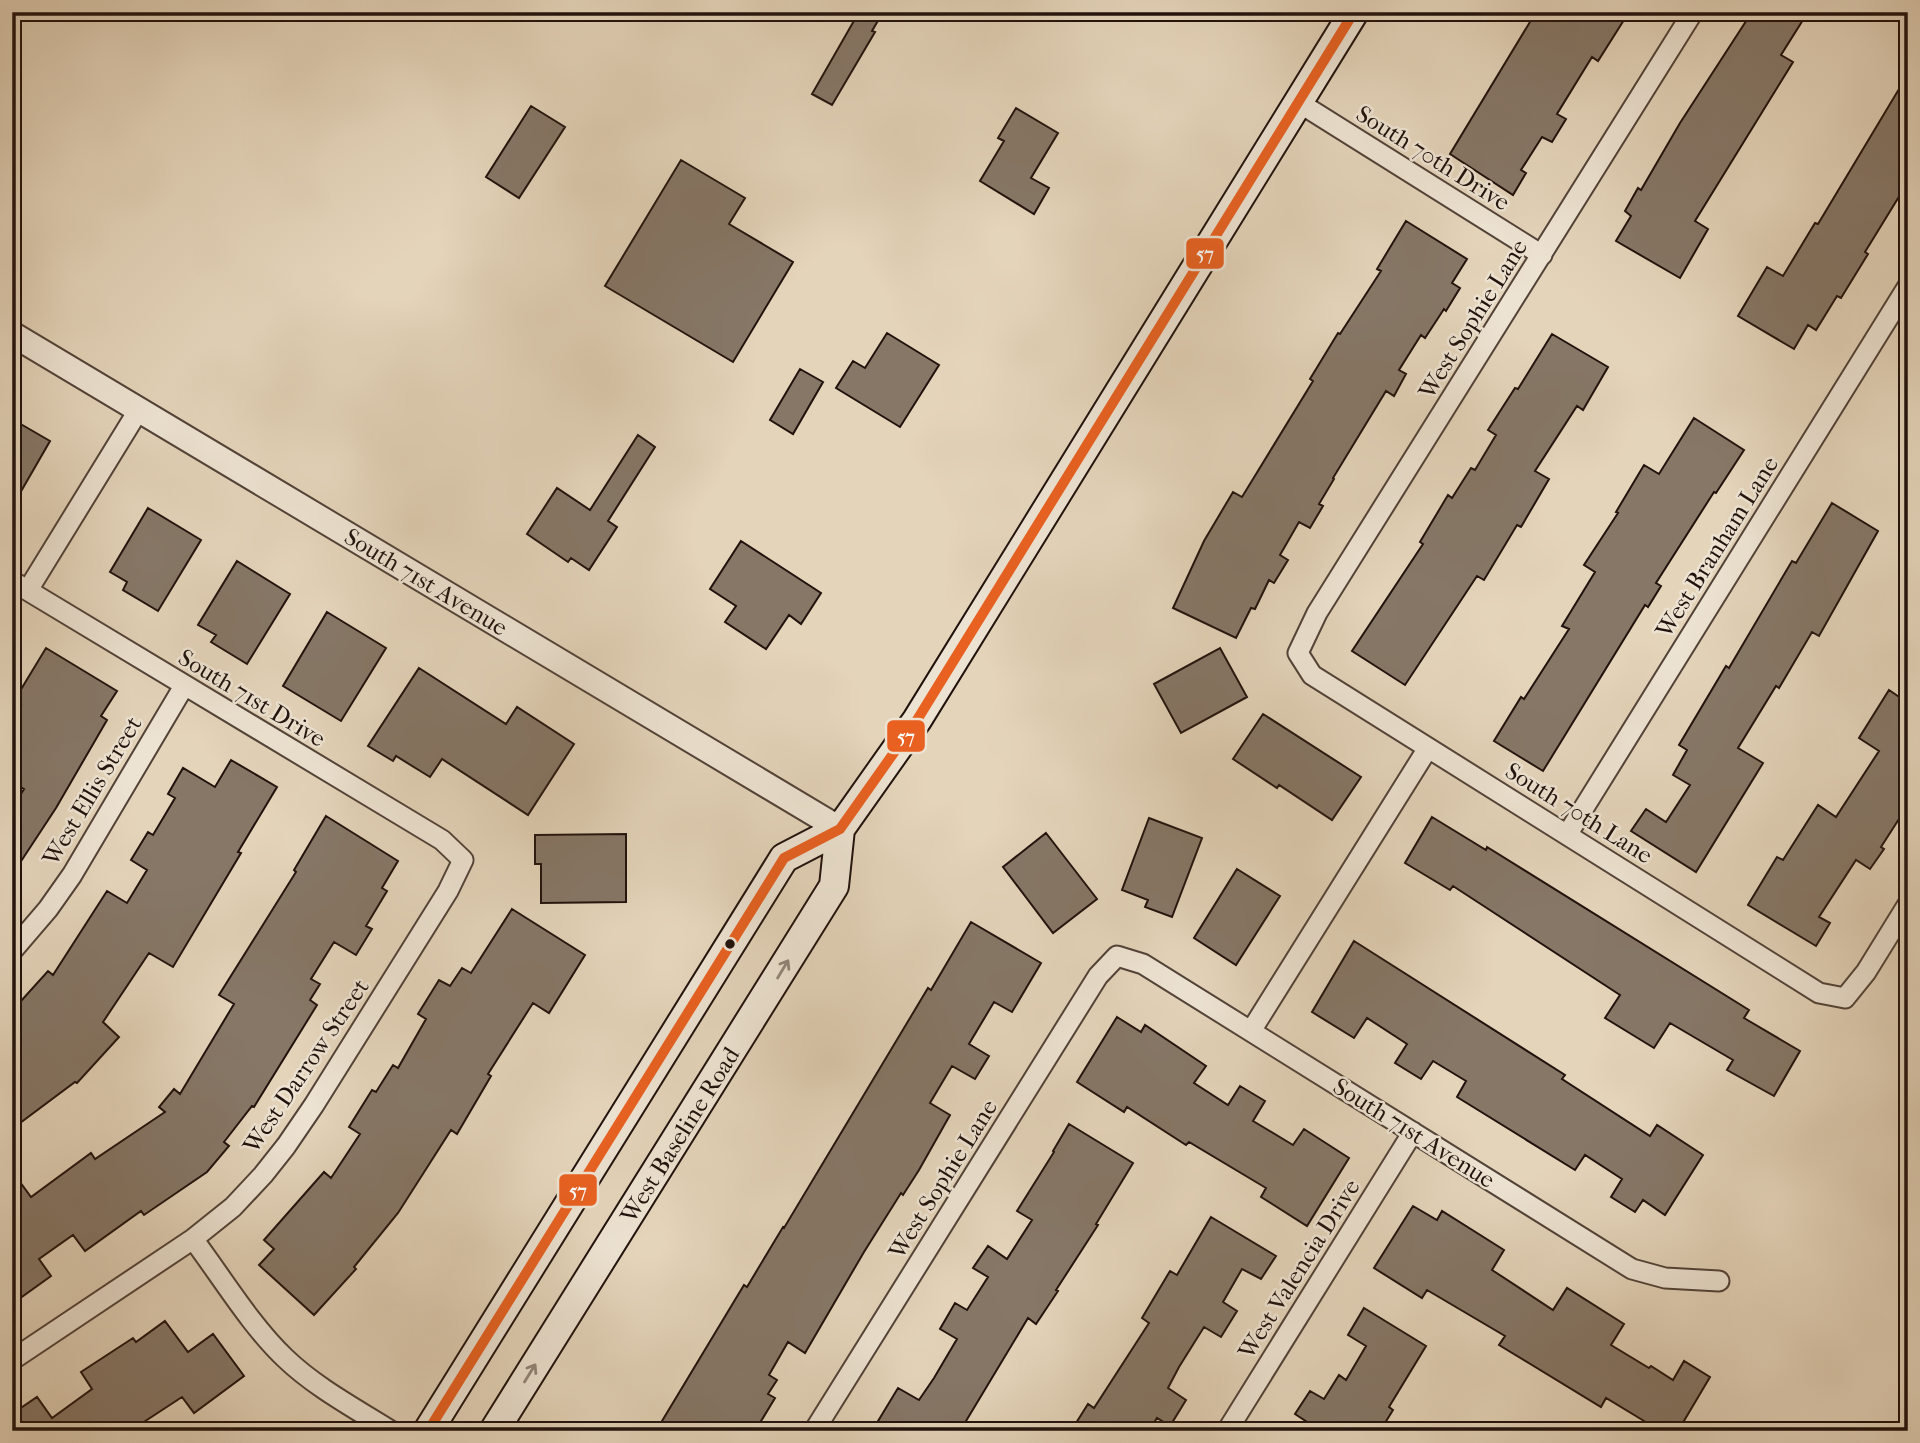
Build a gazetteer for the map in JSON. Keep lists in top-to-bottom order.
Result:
{
  "streets": {
    "main road": ["West Baseline Road"],
    "street": [
      "South 70th Drive",
      "West Sophie Lane",
      "West Branham Lane",
      "South 71st Avenue",
      "South 71st Drive",
      "West Ellis Street",
      "South 70th Lane",
      "West Darrow Street",
      "West Valencia Drive"
    ]
  },
  "crossings": [
    ["South 70th Drive", "West Sophie Lane"],
    ["South 70th Drive", "West Baseline Road"],
    ["West Sophie Lane", "South 71st Avenue"],
    ["West Sophie Lane", "South 70th Lane"],
    ["West Branham Lane", "South 70th Lane"],
    ["South 71st Avenue", "West Baseline Road"],
    ["South 71st Avenue", "West Valencia Drive"],
    ["South 71st Drive", "West Ellis Street"],
    ["South 71st Drive", "West Darrow Street"]
  ],
  "lines": ["transit line 57"]
}
